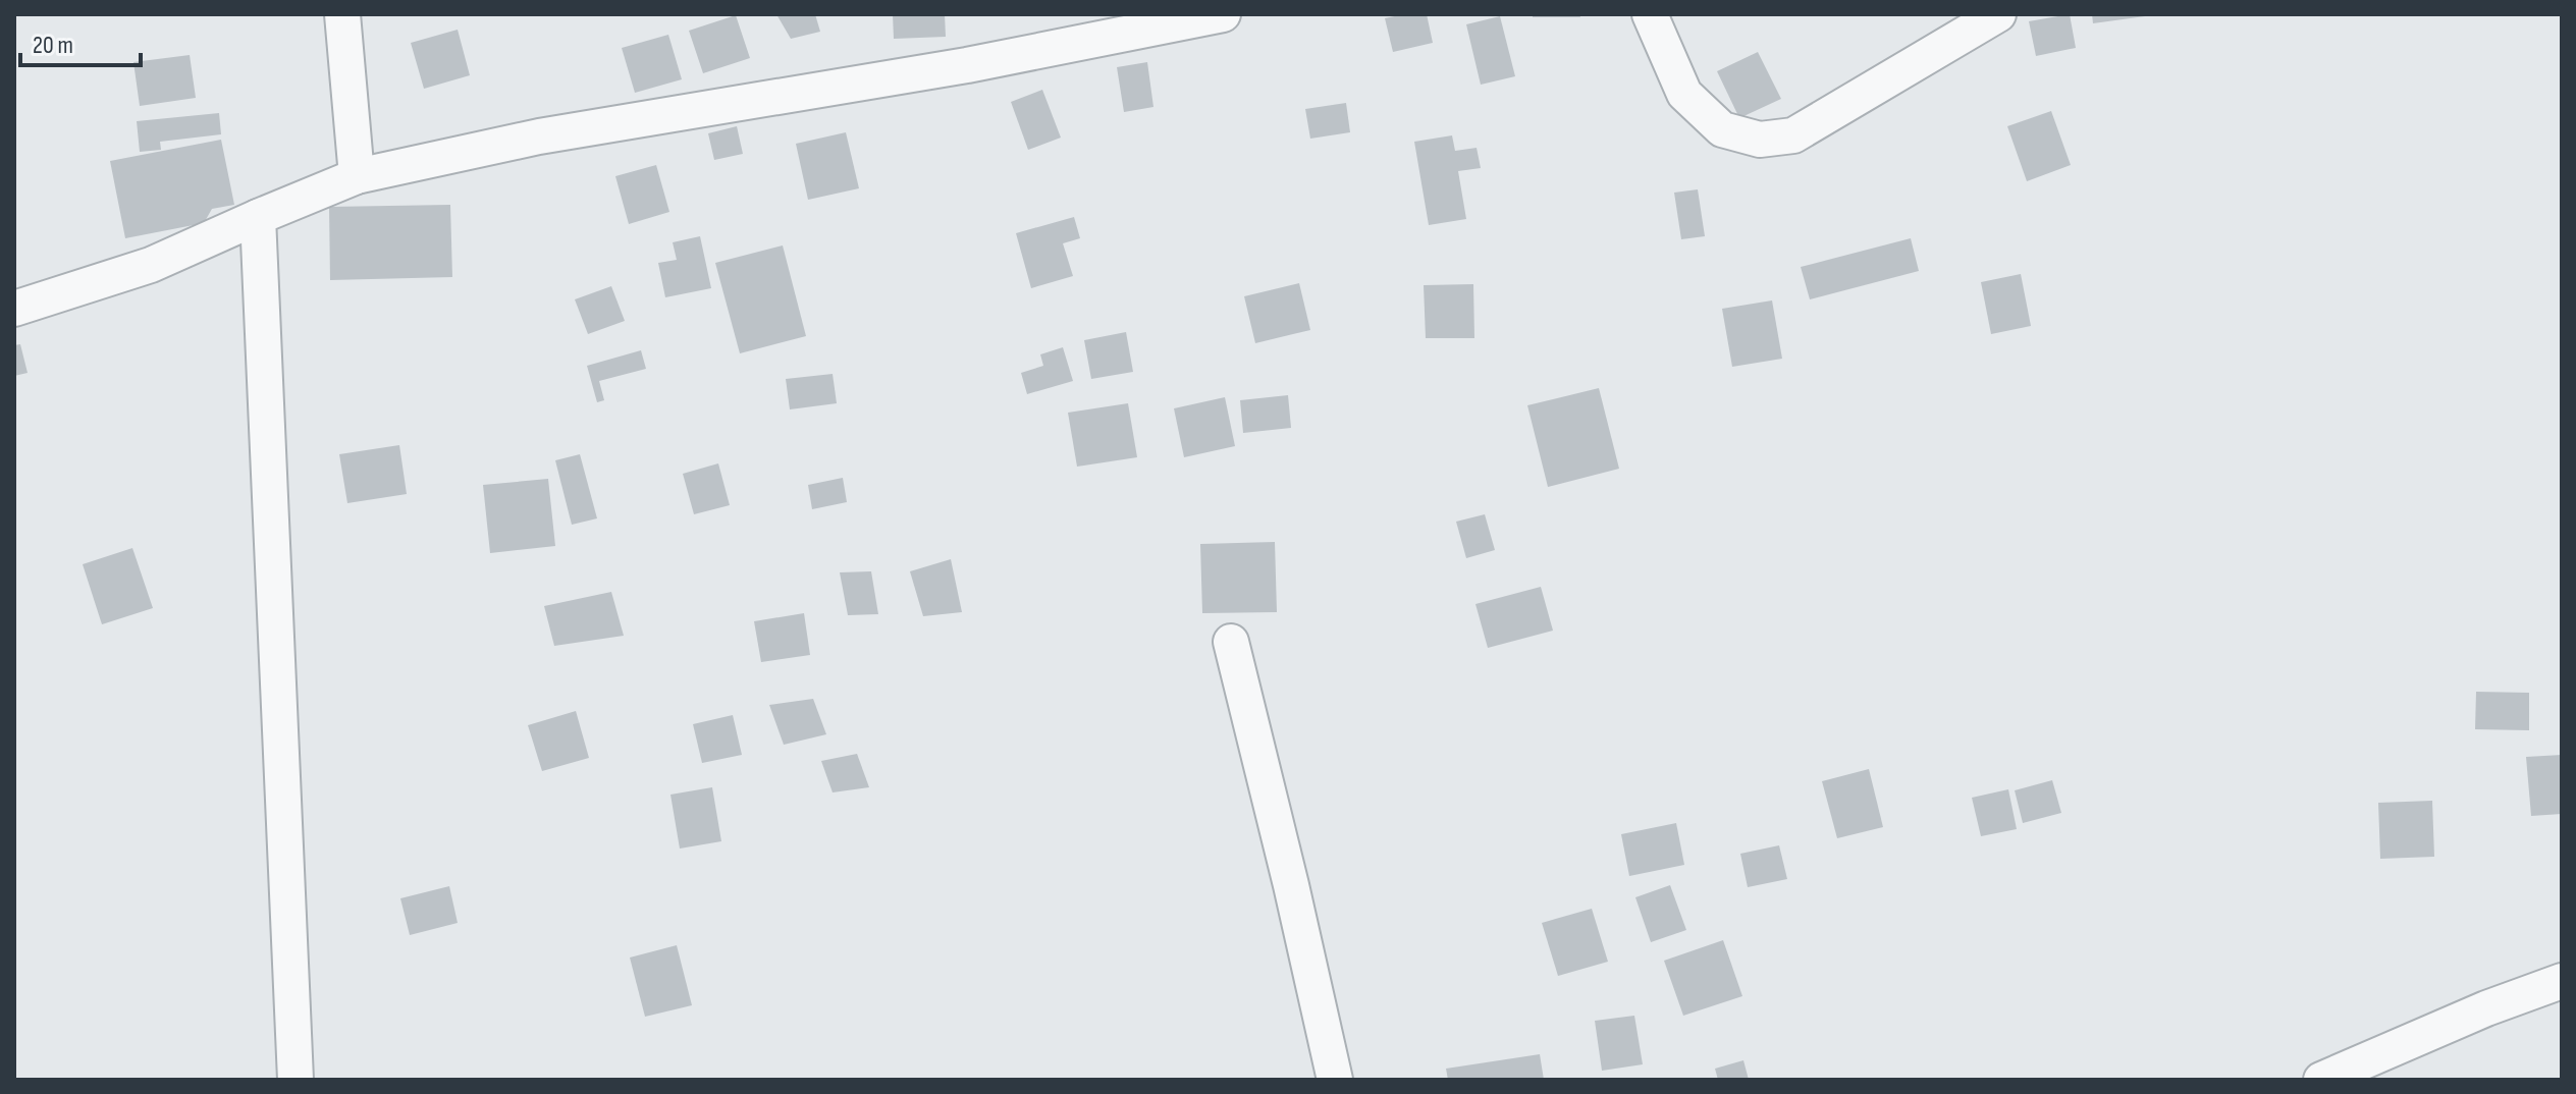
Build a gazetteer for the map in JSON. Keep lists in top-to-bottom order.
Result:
{
  "scale_bar": "20 m"
}
